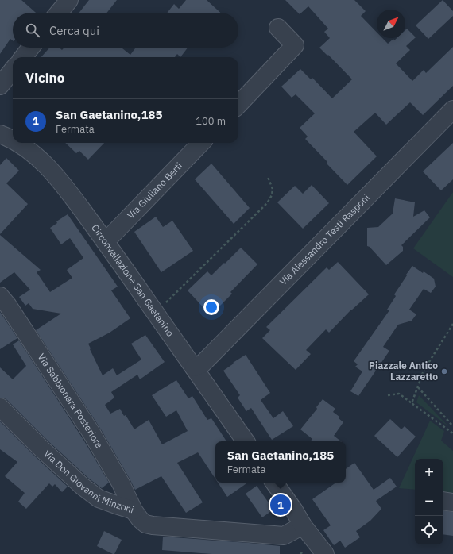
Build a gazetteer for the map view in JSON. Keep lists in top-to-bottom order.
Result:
{
  "streets": {
    "street": [
      "Via Giuliano Berti",
      "Via Alessandro Testi Rasponi",
      "Circonvallazione San Gaetanino",
      "Via Sabbionara Posteriore",
      "Via Don Giovanni Minzoni"
    ]
  },
  "crossings": [
    ["Via Giuliano Berti", "Circonvallazione San Gaetanino"],
    ["Via Alessandro Testi Rasponi", "Circonvallazione San Gaetanino"],
    ["Via Sabbionara Posteriore", "Via Don Giovanni Minzoni"]
  ],
  "places": ["Piazzale Antico Lazzaretto"],
  "north": "top right",
  "page": {
    "search": "Cerca qui",
    "heading": "Vicino",
    "list": [
      {
        "mark": "1",
        "name": "San Gaetanino,185",
        "note": "Fermata",
        "value": "100 m"
      }
    ],
    "popup": ["San Gaetanino,185", "Fermata"],
    "map_buttons": ["+", "−"],
    "pins": "1"
  }
}
